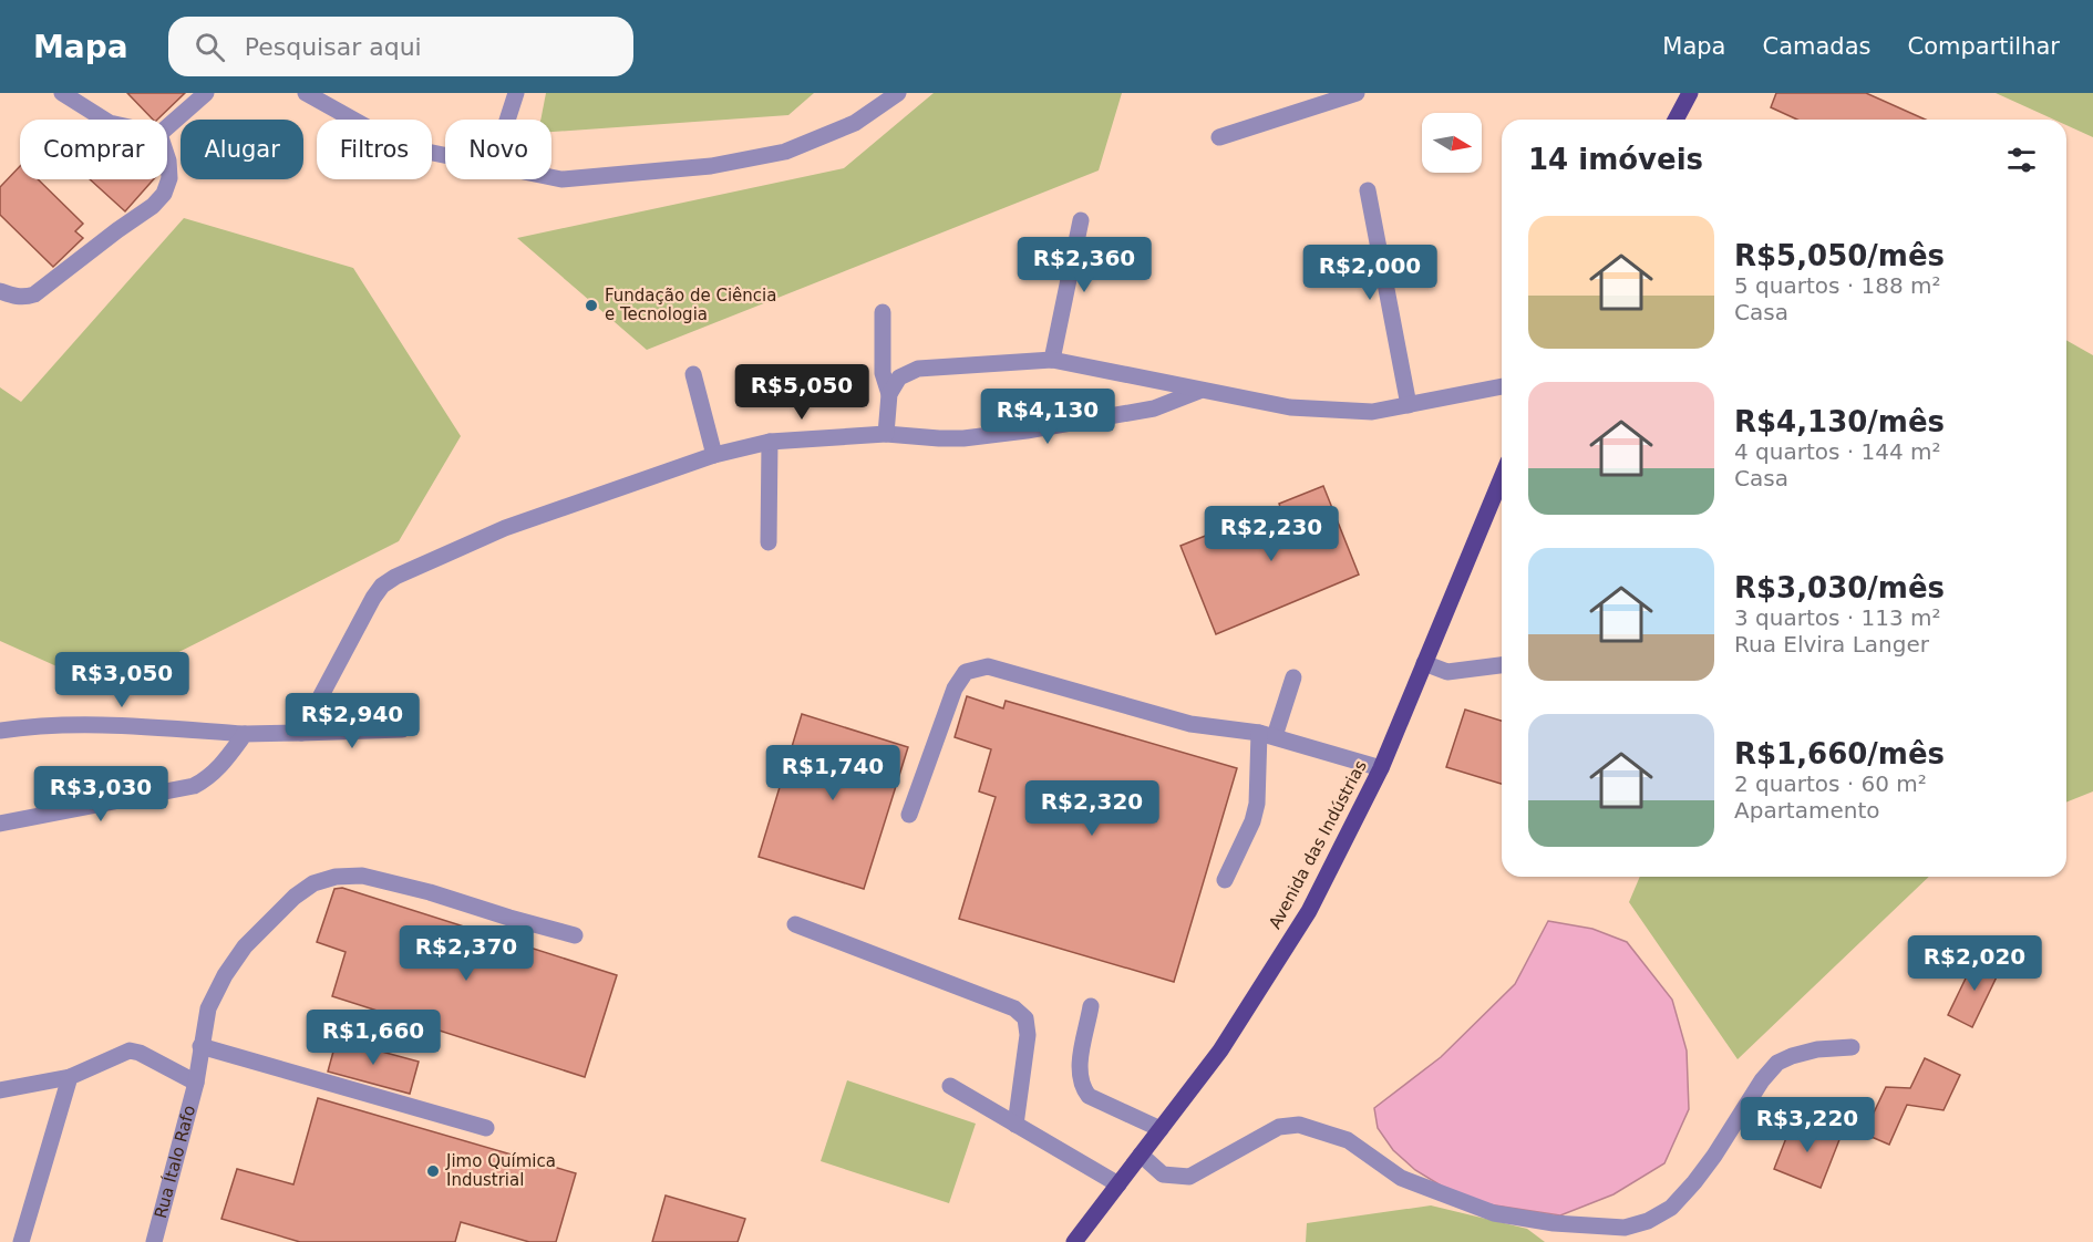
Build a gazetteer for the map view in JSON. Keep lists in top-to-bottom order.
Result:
{
  "streets": {
    "main road": ["Avenida das Indústrias"],
    "street": ["Rua Ítalo Rafo"]
  },
  "places": ["Fundação de Ciência e Tecnologia", "Jimo Química Industrial"],
  "north": "right",
  "page": {
    "header": "Mapa",
    "search": "Pesquisar aqui",
    "nav": ["Mapa", "Camadas", "Compartilhar"],
    "chip": [
      "Comprar",
      "Alugar",
      "Filtros",
      "Novo"
    ],
    "heading": "14 imóveis",
    "list": [
      {
        "name": "R$5,050/mês",
        "note": "5 quartos · 188 m² · Casa"
      },
      {
        "name": "R$4,130/mês",
        "note": "4 quartos · 144 m² · Casa"
      },
      {
        "name": "R$3,030/mês",
        "note": "3 quartos · 113 m² · Rua Elvira Langer"
      },
      {
        "name": "R$1,660/mês",
        "note": "2 quartos · 60 m² · Apartamento"
      }
    ],
    "price": [
      "R$2,360",
      "R$2,000",
      "R$5,050",
      "R$4,130",
      "R$2,230",
      "R$3,050",
      "R$2,940",
      "R$1,740",
      "R$3,030",
      "R$2,320",
      "R$2,370",
      "R$2,020",
      "R$1,660",
      "R$3,220"
    ]
  }
}
